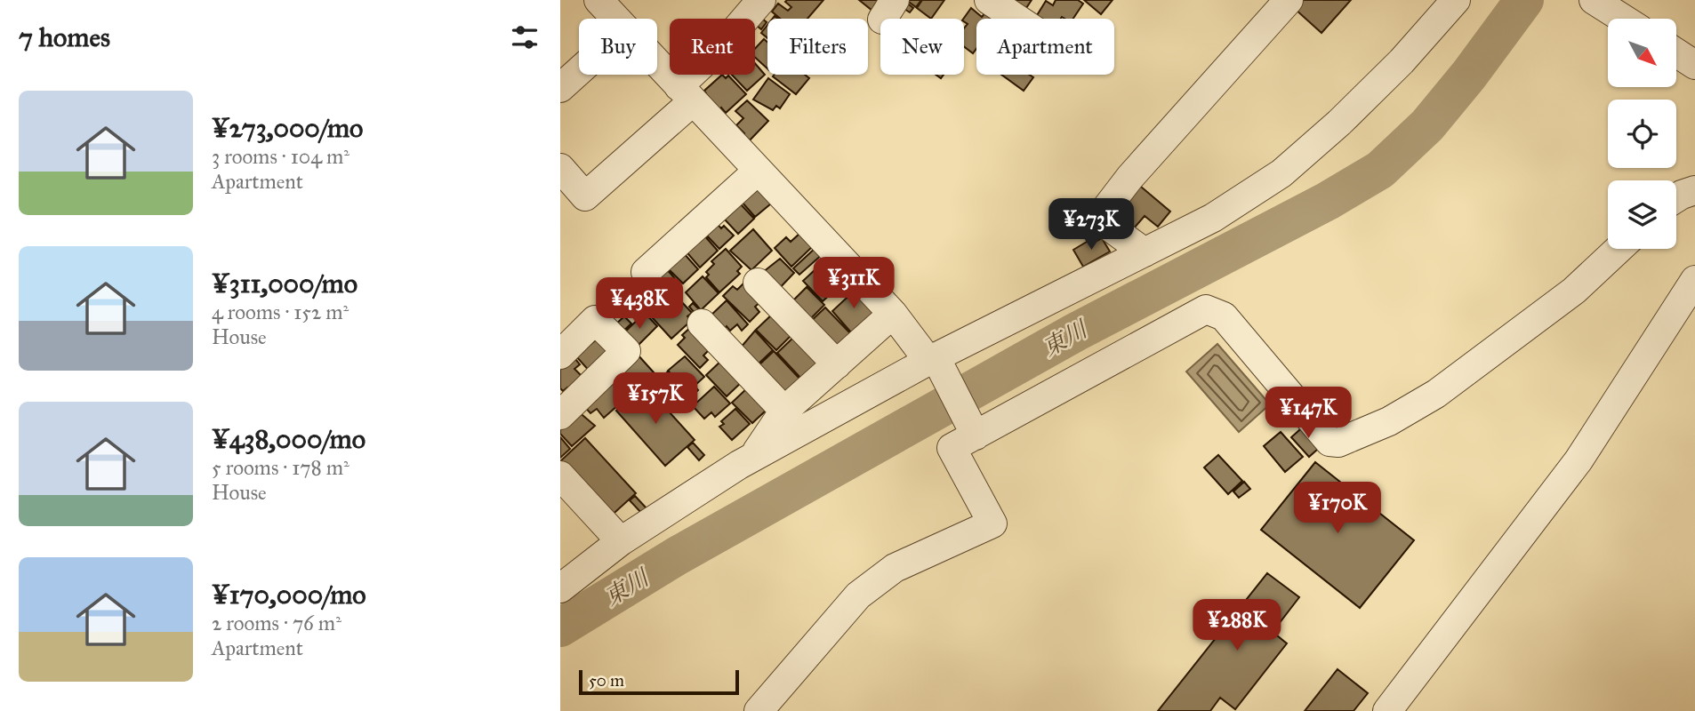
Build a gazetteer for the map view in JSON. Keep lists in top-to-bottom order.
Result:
{
  "water": ["東川"],
  "scale_bar": "50 m",
  "north": "bottom right",
  "page": {
    "heading": "7 homes",
    "chip": [
      "Buy",
      "Rent",
      "Filters",
      "New",
      "Apartment"
    ],
    "list": [
      {
        "name": "¥273,000/mo",
        "note": "3 rooms · 104 m² · Apartment"
      },
      {
        "name": "¥311,000/mo",
        "note": "4 rooms · 152 m² · House"
      },
      {
        "name": "¥438,000/mo",
        "note": "5 rooms · 178 m² · House"
      },
      {
        "name": "¥170,000/mo",
        "note": "2 rooms · 76 m² · Apartment"
      }
    ],
    "price": [
      "¥273K",
      "¥311K",
      "¥438K",
      "¥157K",
      "¥147K",
      "¥170K",
      "¥288K"
    ],
    "scale": "50 m"
  }
}
